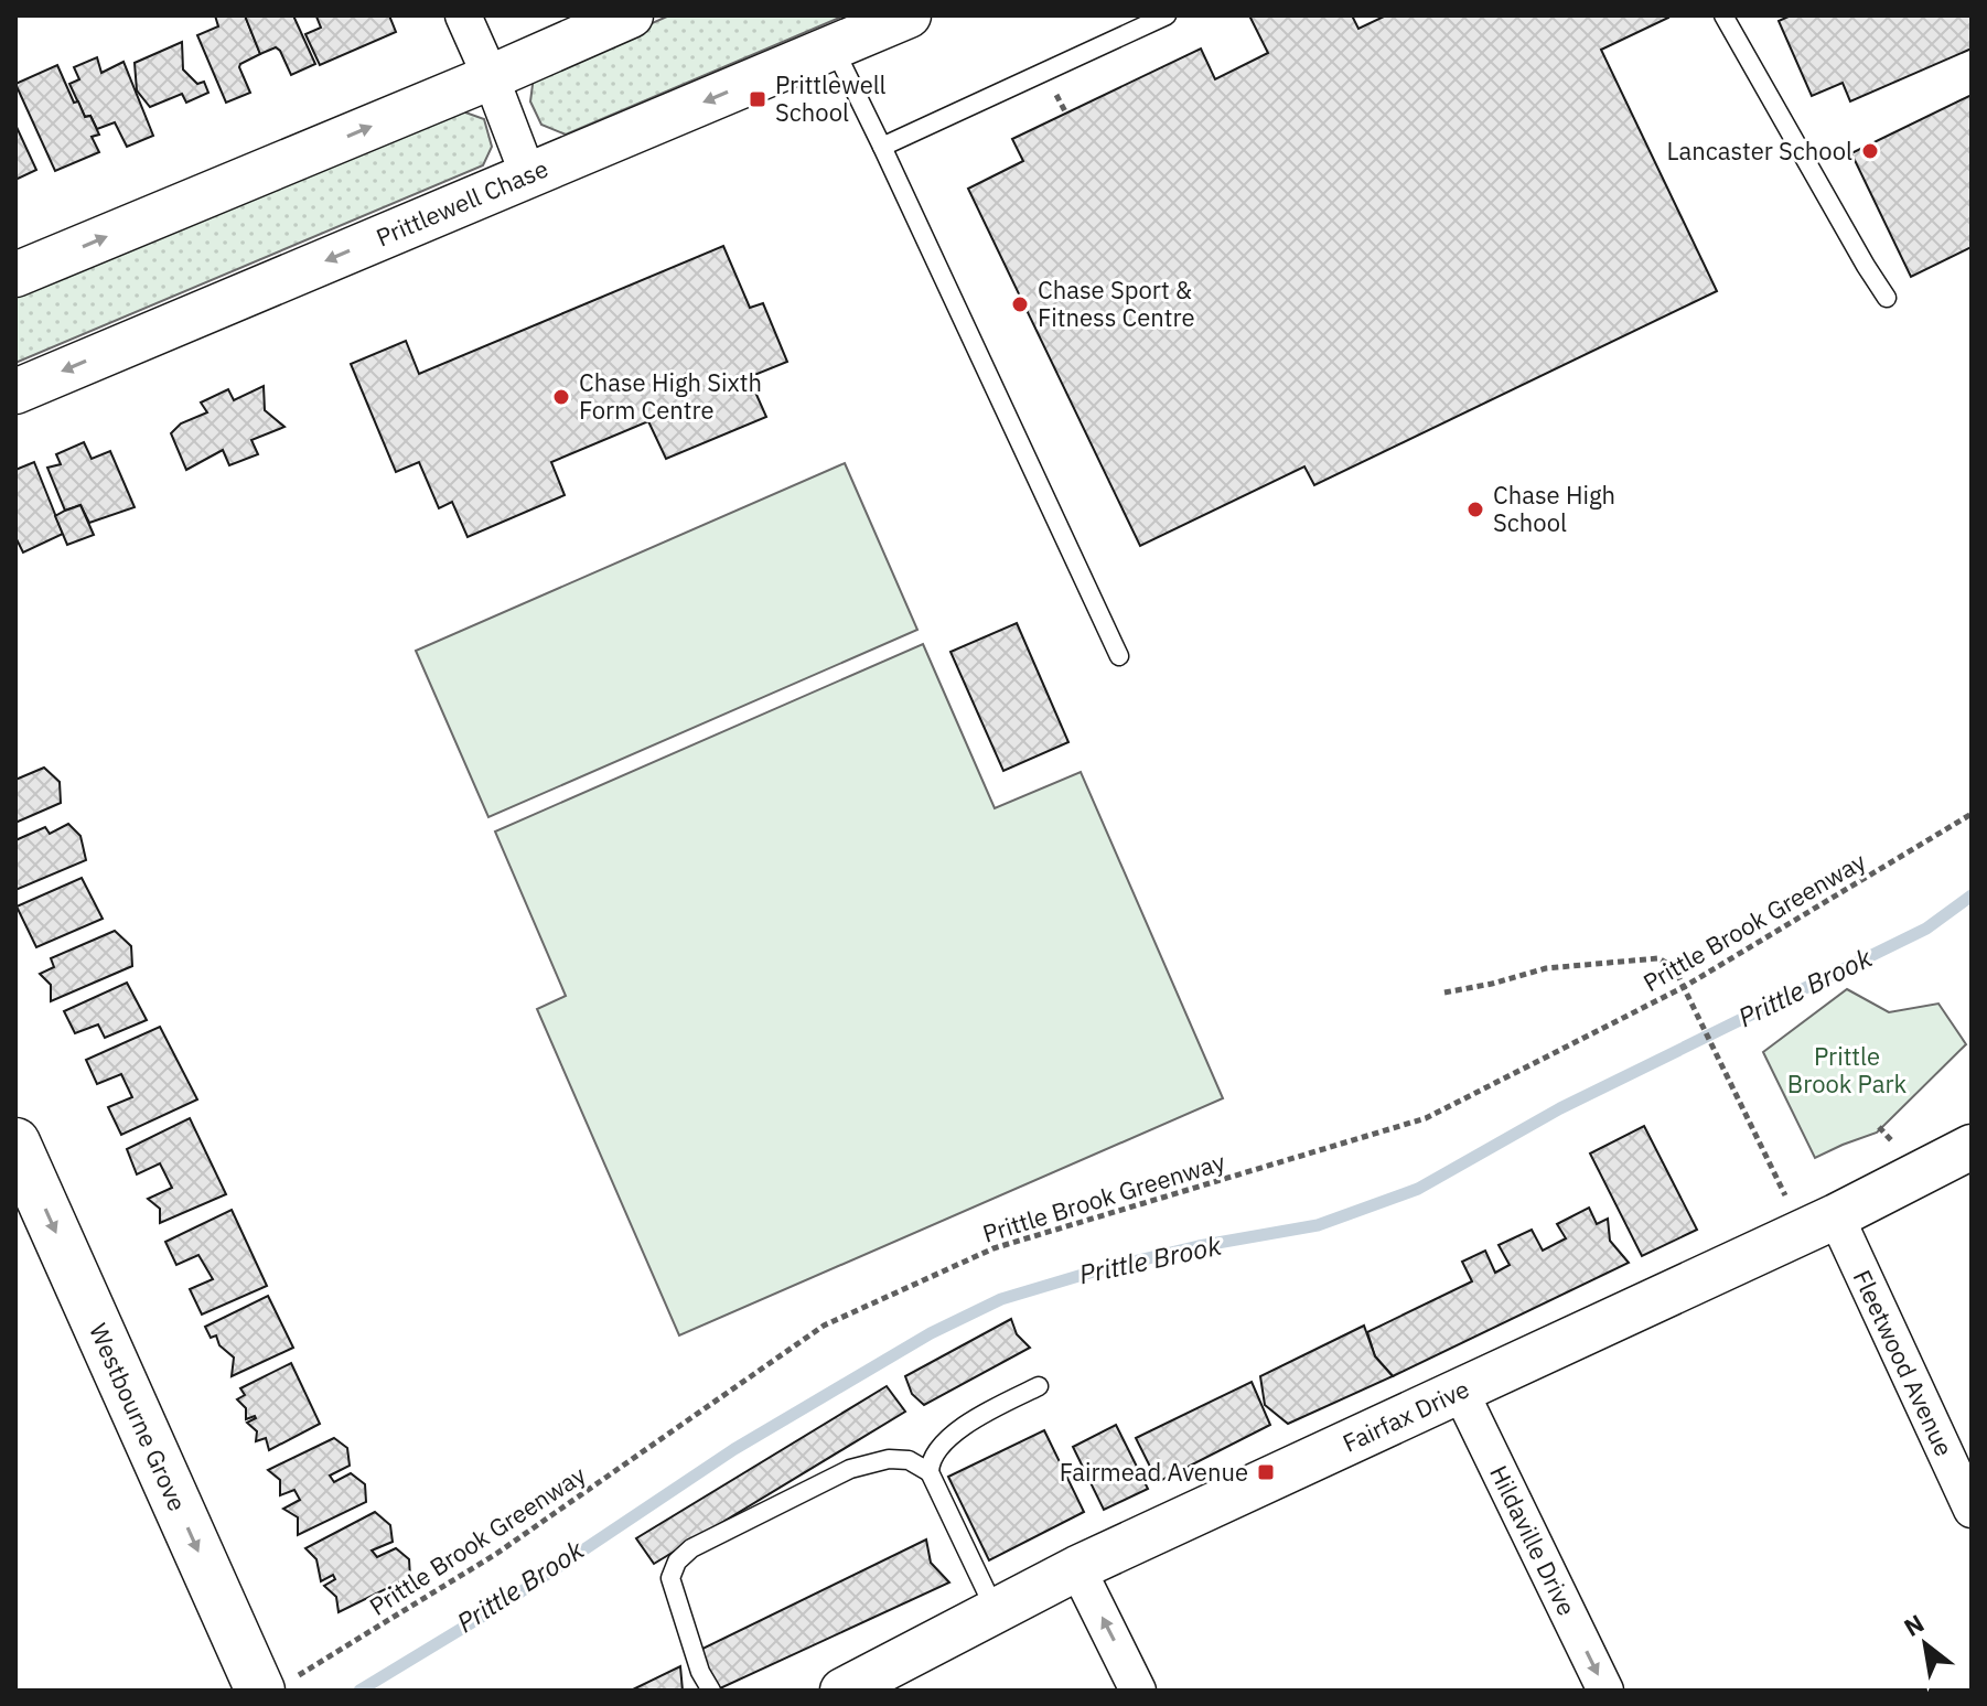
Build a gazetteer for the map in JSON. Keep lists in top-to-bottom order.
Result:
{
  "streets": {
    "main road": ["Westbourne Grove"],
    "street": [
      "Prittlewell Chase",
      "Fleetwood Avenue",
      "Fairfax Drive",
      "Hildaville Drive"
    ],
    "path": ["Prittle Brook Greenway"]
  },
  "crossings": [
    ["Prittle Brook Greenway", "Westbourne Grove"],
    ["Fleetwood Avenue", "Fairfax Drive"],
    ["Fairfax Drive", "Hildaville Drive"]
  ],
  "one_way": ["Westbourne Grove", "Hildaville Drive"],
  "water": ["Prittle Brook"],
  "parks": ["Prittle Brook Park"],
  "places": {
    "transit": ["Prittlewell School", "Fairmead Avenue"],
    "other": [
      "Lancaster School",
      "Chase Sport & Fitness Centre",
      "Chase High Sixth Form Centre",
      "Chase High School"
    ]
  },
  "north": "top left"
}
